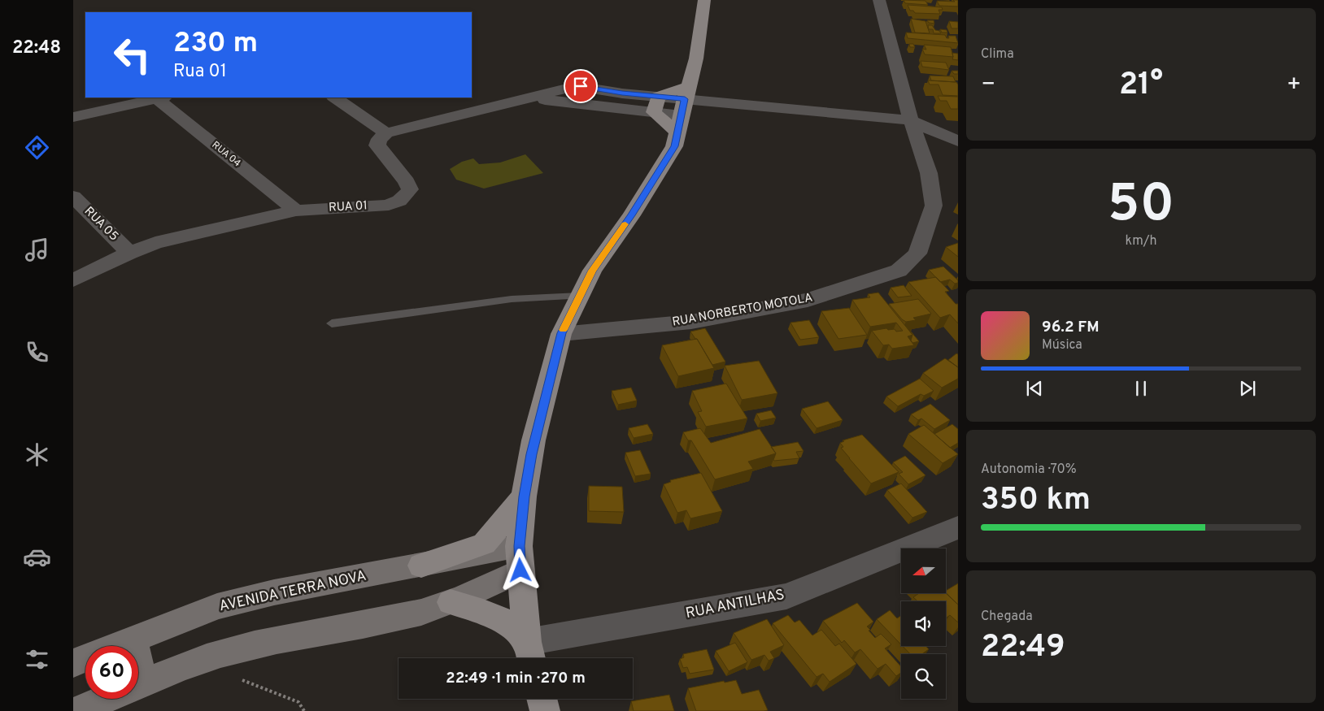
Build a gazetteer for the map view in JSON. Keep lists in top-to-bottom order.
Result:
{
  "streets": {
    "street": [
      "RUA 04",
      "RUA 01",
      "RUA 05",
      "RUA NORBERTO MOTOLA",
      "AVENIDA TERRA NOVA",
      "RUA ANTILHAS"
    ]
  },
  "crossings": [
    ["RUA 04", "RUA 01"],
    ["RUA 01", "RUA 05"]
  ],
  "north": "left",
  "page": {
    "tabs": "22:48",
    "tile": [
      "Clima",
      ["50", "km/h"],
      ["Autonomia · 70%", "350 km"],
      ["Chegada", "22:49"]
    ],
    "turn": ["230 m", "Rua 01"],
    "heat": ["−", "21°", "+"],
    "song": ["96.2 FM", "Música"],
    "limit": "60",
    "trip": "22:49 · 1 min · 270 m"
  }
}
